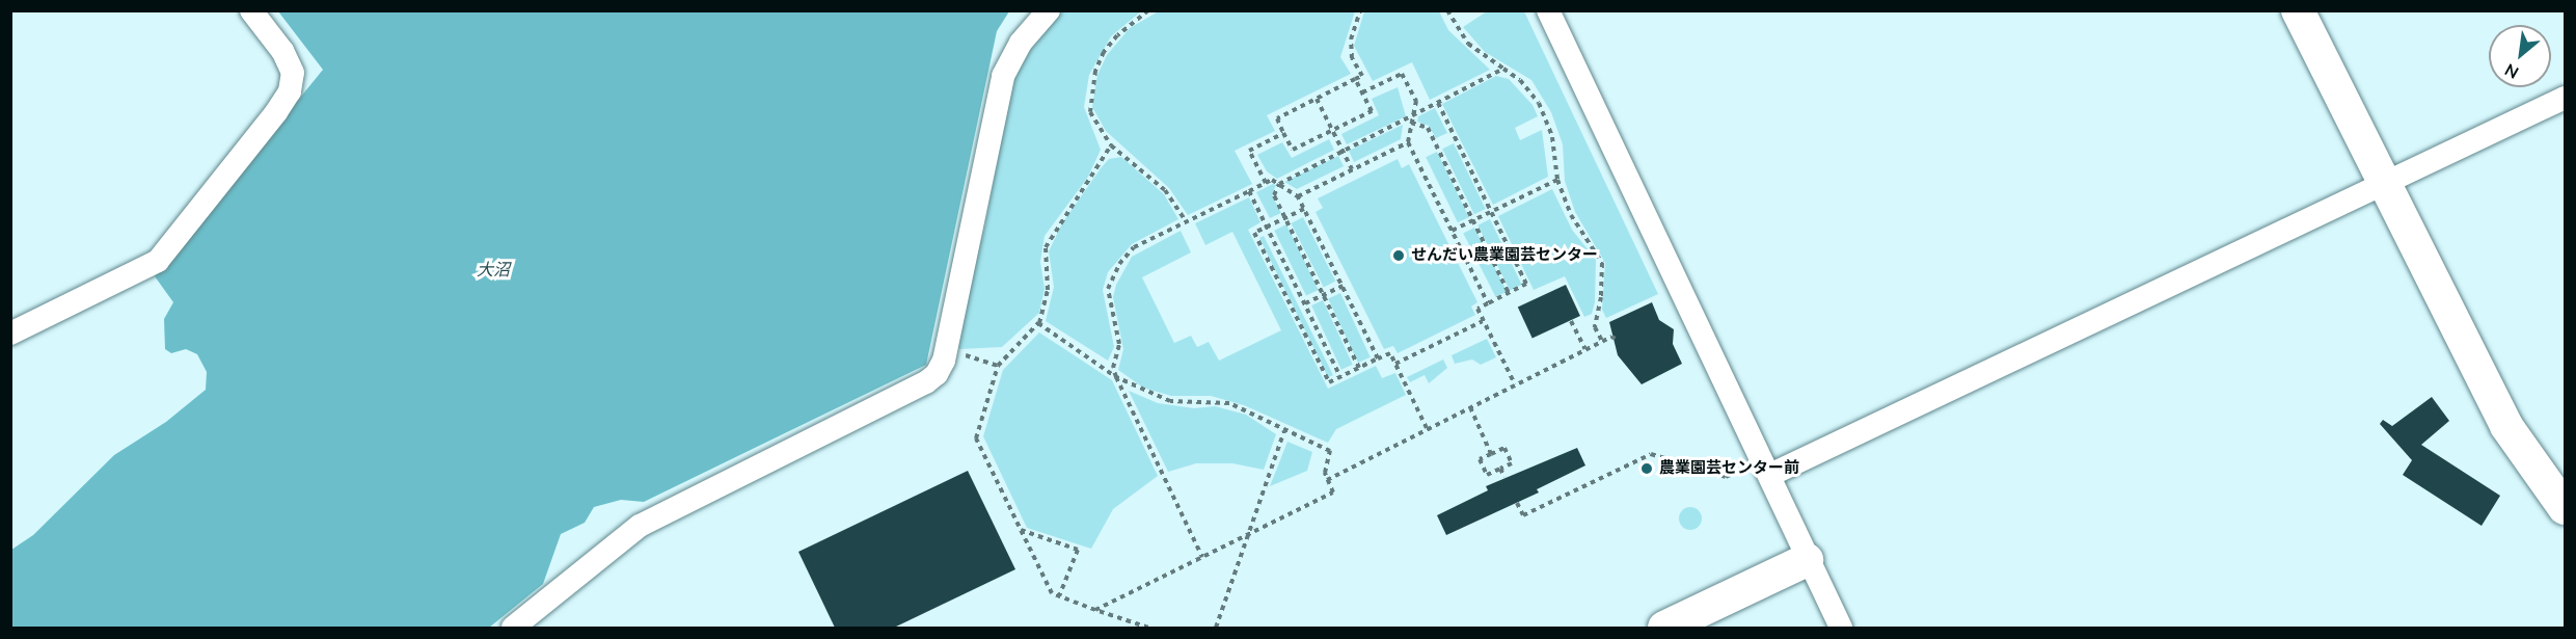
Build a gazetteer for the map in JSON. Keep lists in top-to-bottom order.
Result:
{
  "water": ["大沼"],
  "places": ["せんだい農業園芸センター", "農業園芸センター前"],
  "north": "bottom left"
}
